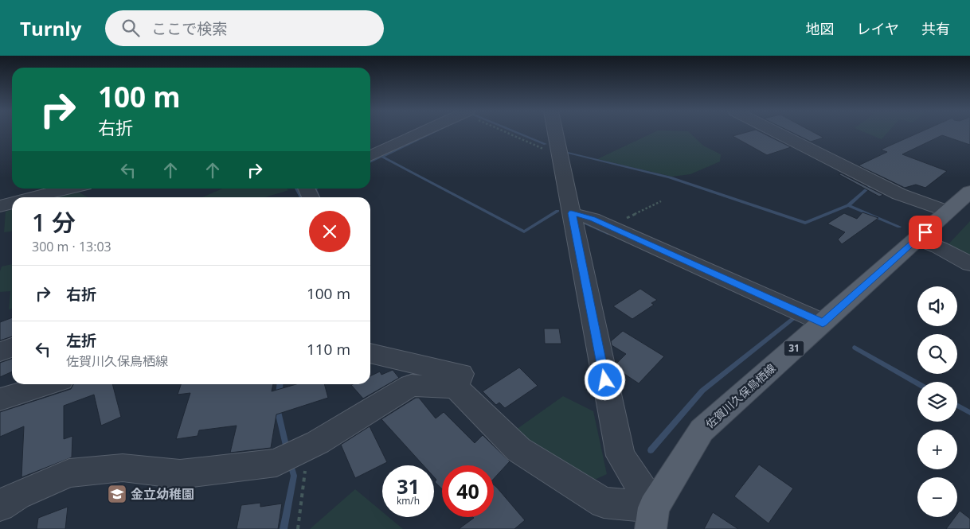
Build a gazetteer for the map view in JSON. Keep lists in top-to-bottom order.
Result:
{
  "streets": {
    "main road": ["31", "佐賀川久保鳥栖線"]
  },
  "places": {
    "school or university": ["金立幼稚園"]
  },
  "page": {
    "header": "Turnly",
    "search": "ここで検索",
    "nav": ["地図", "レイヤ", "共有"],
    "turn": ["100 m", "右折"],
    "heading": ["1 分", "300 m · 13:03"],
    "list": [
      {
        "name": "右折",
        "value": "100 m"
      },
      {
        "name": "左折",
        "note": "佐賀川久保鳥栖線",
        "value": "110 m"
      }
    ],
    "map_buttons": ["+", "−"],
    "speed": "31 km/h",
    "limit": "40"
  }
}
